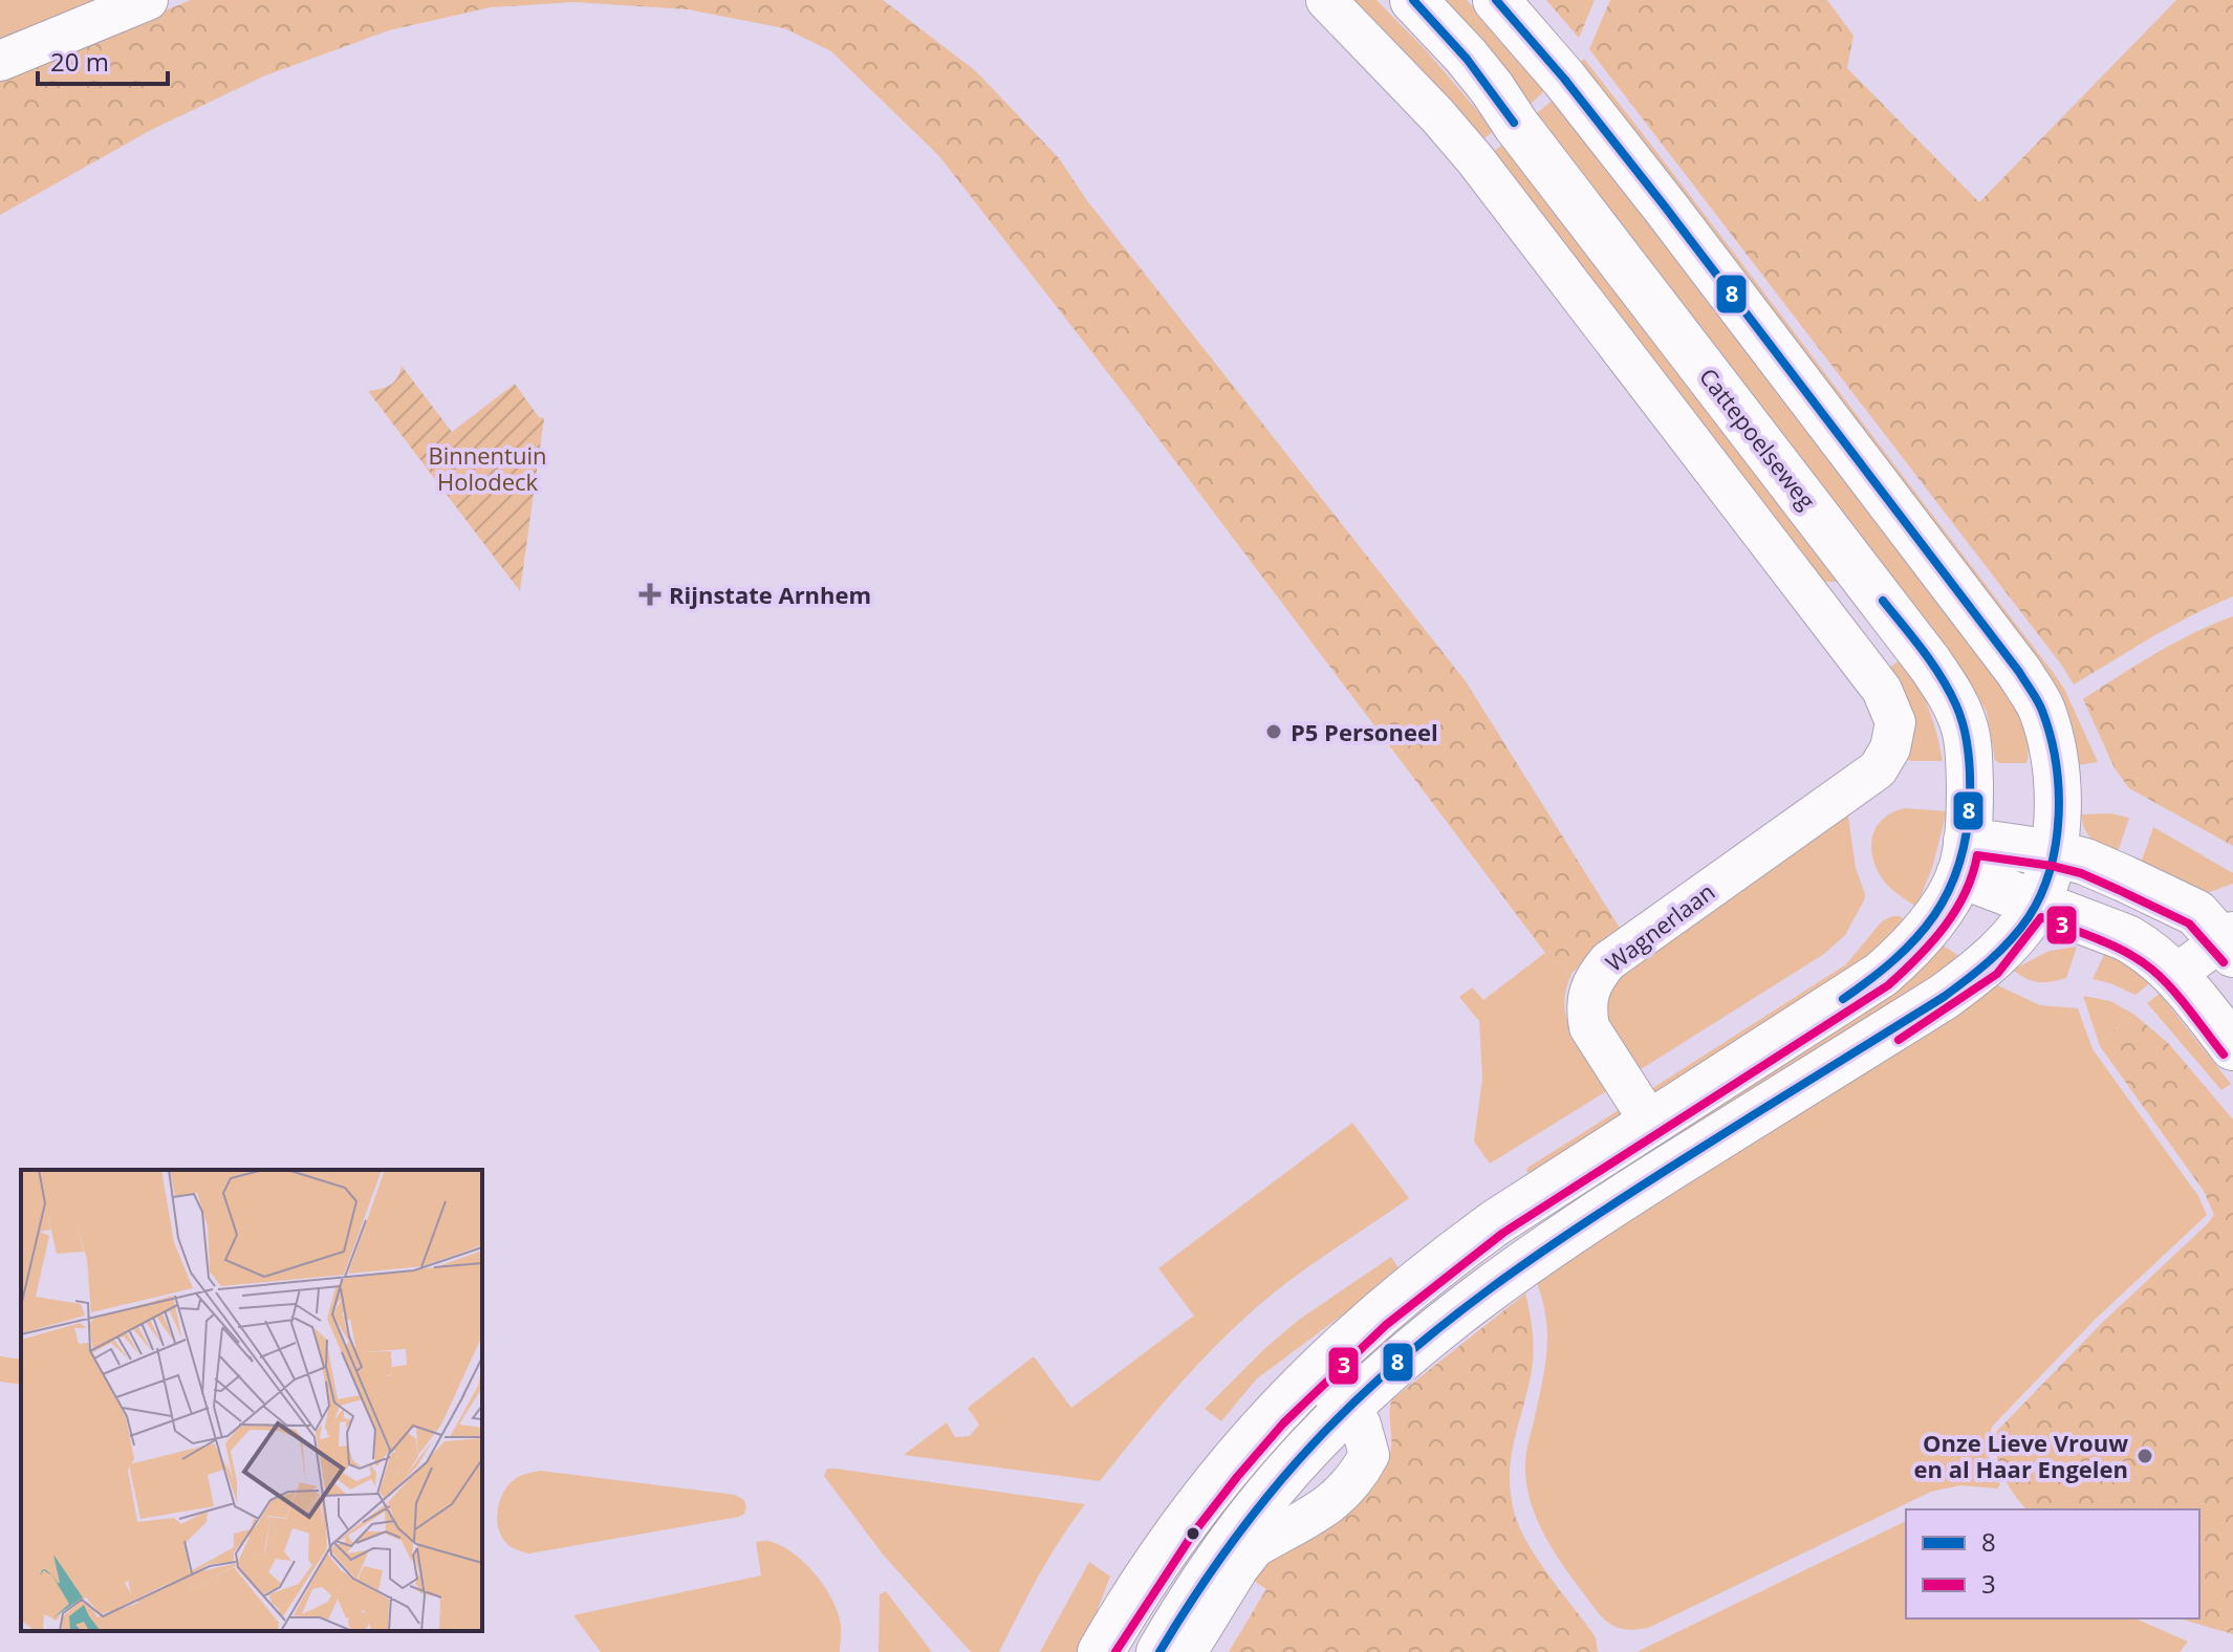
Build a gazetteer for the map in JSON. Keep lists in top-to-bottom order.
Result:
{
  "streets": {
    "street": ["Cattepoelseweg", "Wagnerlaan"]
  },
  "parks": ["Binnentuin Holodeck"],
  "places": {
    "health": ["Rijnstate Arnhem"],
    "other": ["P5 Personeel", "Onze Lieve Vrouw en al Haar Engelen"]
  },
  "lines": ["transit line 8", "transit line 3"],
  "legend": ["8", "3"],
  "scale_bar": "20 m"
}
